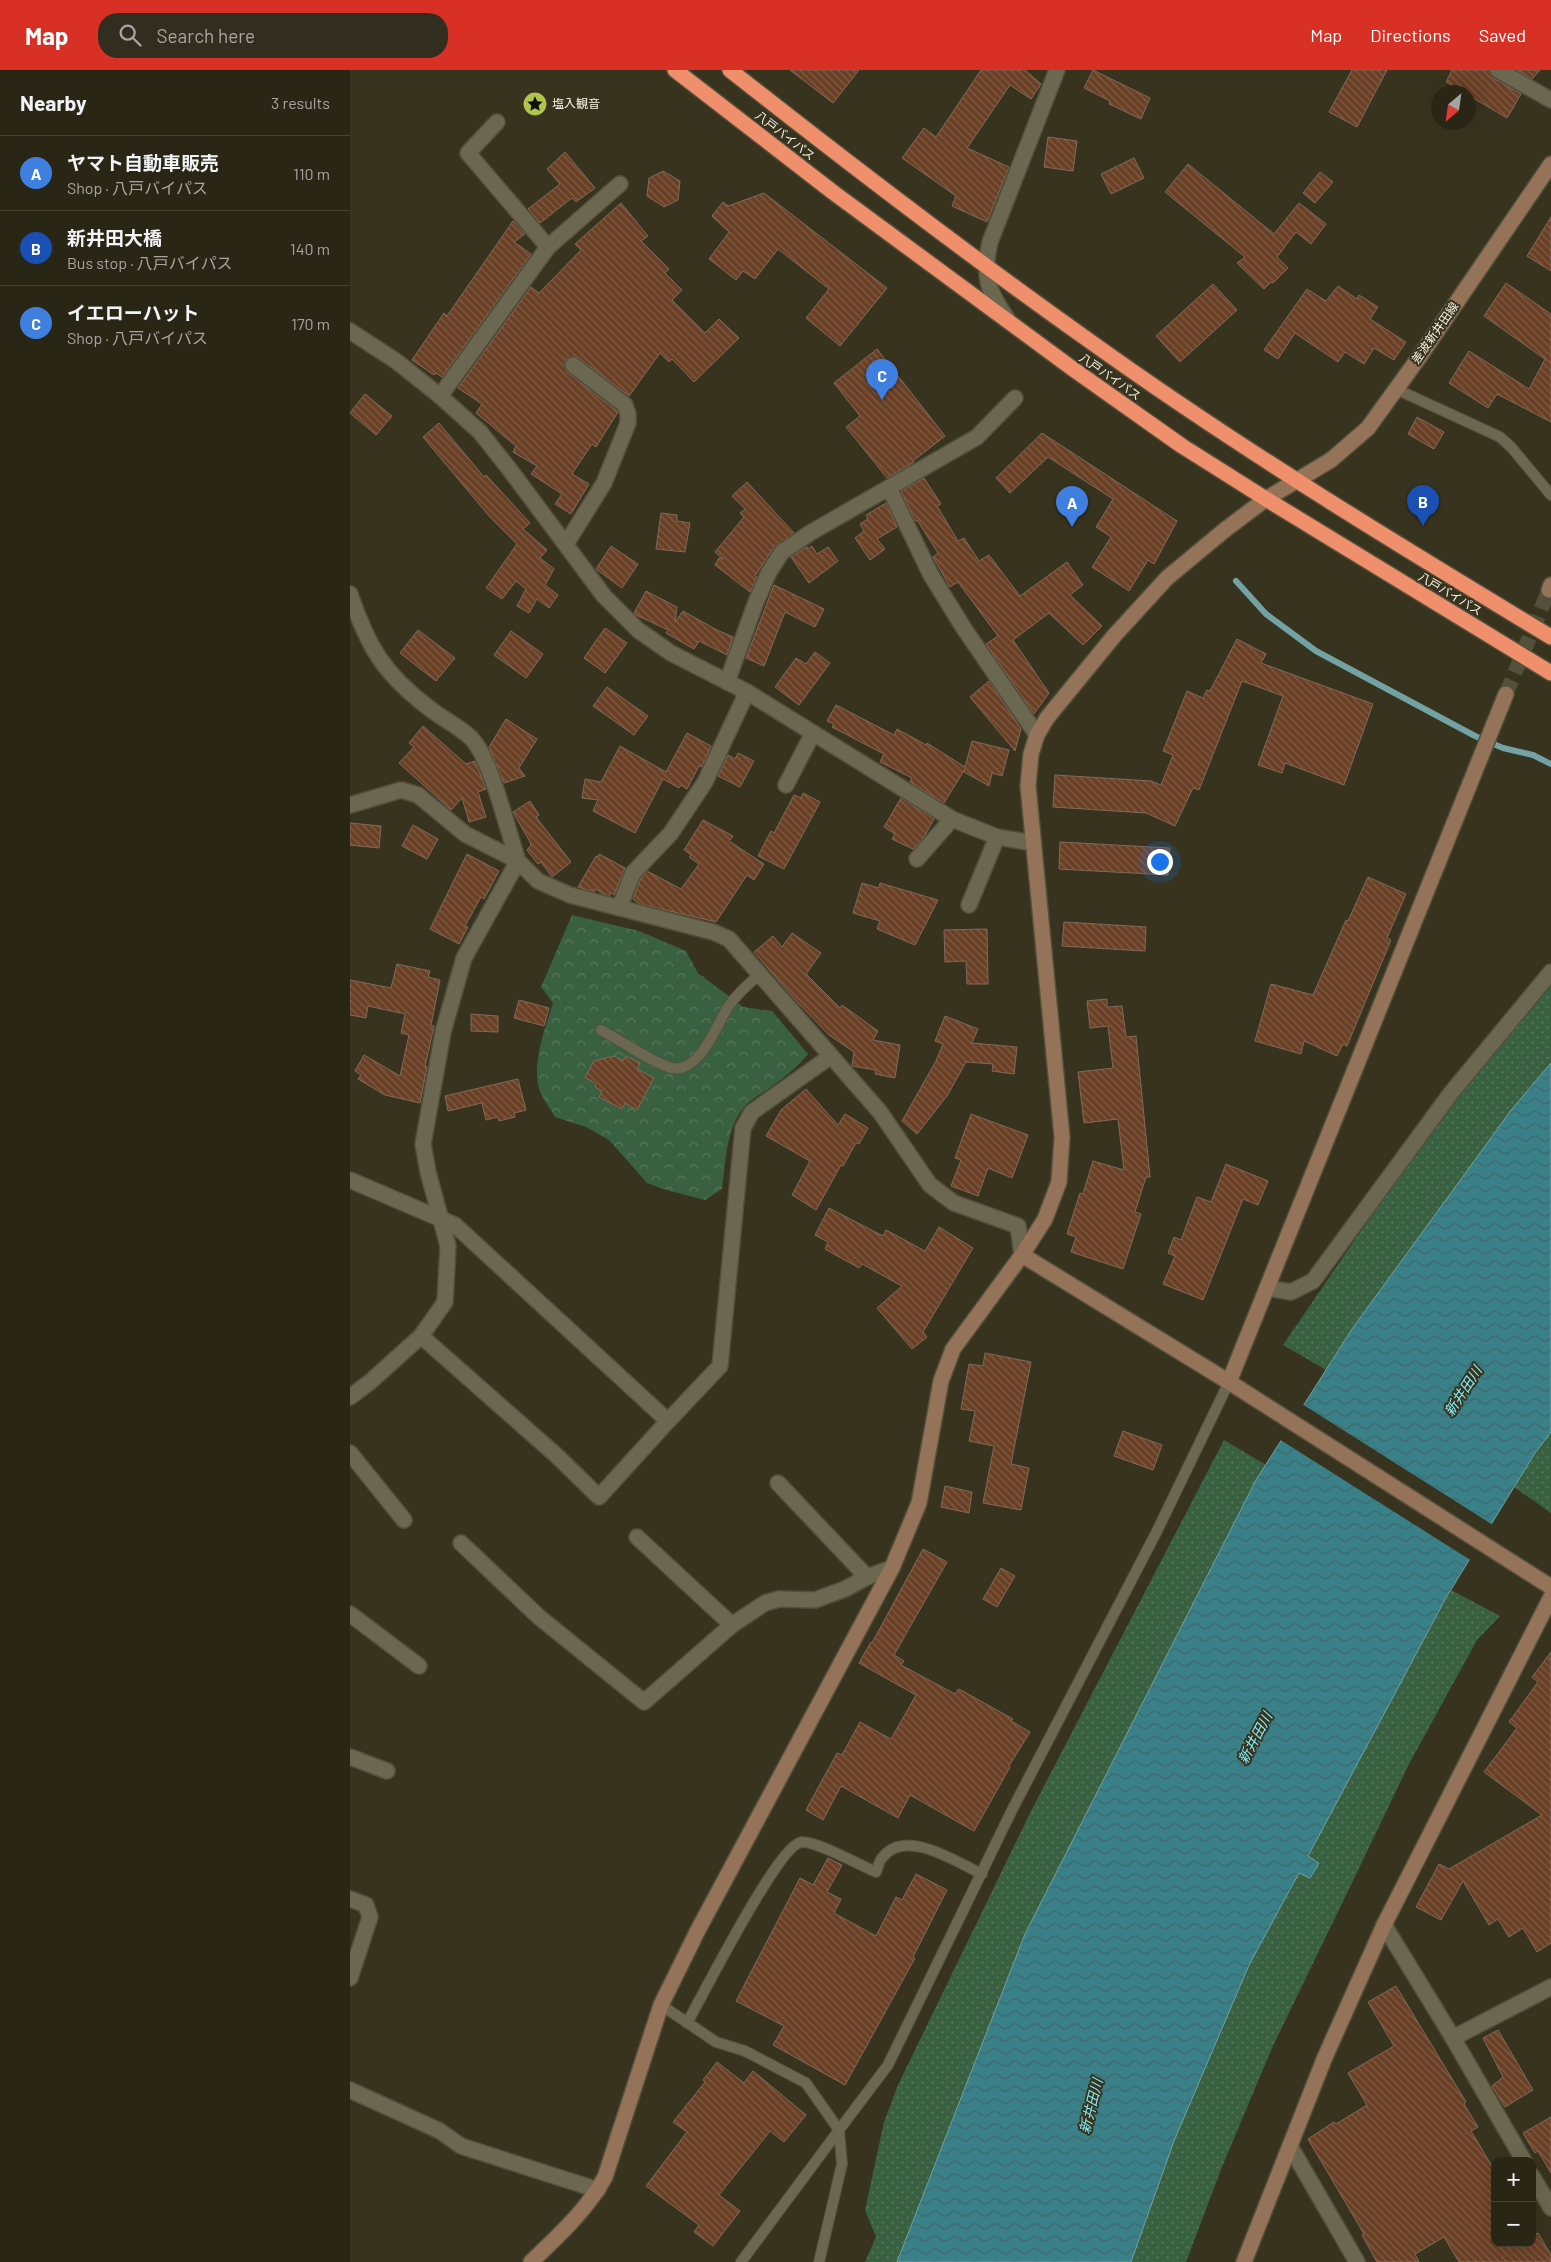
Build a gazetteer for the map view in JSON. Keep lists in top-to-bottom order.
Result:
{
  "streets": {
    "highway": ["八戸バイパス"],
    "street": ["差波新井田線"]
  },
  "crossings": [
    ["八戸バイパス", "差波新井田線"]
  ],
  "water": ["新井田川"],
  "places": {
    "place": ["塩入観音"]
  },
  "north": "bottom left",
  "page": {
    "header": "Map",
    "search": "Search here",
    "nav": ["Map", "Directions", "Saved"],
    "heading": ["Nearby", "3 results"],
    "list": [
      {
        "mark": "A",
        "name": "ヤマト自動車販売",
        "note": "Shop · 八戸バイパス",
        "value": "110 m"
      },
      {
        "mark": "B",
        "name": "新井田大橋",
        "note": "Bus stop · 八戸バイパス",
        "value": "140 m"
      },
      {
        "mark": "C",
        "name": "イエローハット",
        "note": "Shop · 八戸バイパス",
        "value": "170 m"
      }
    ],
    "pins": ["C", "B", "A"],
    "map_buttons": ["+", "−"]
  }
}
